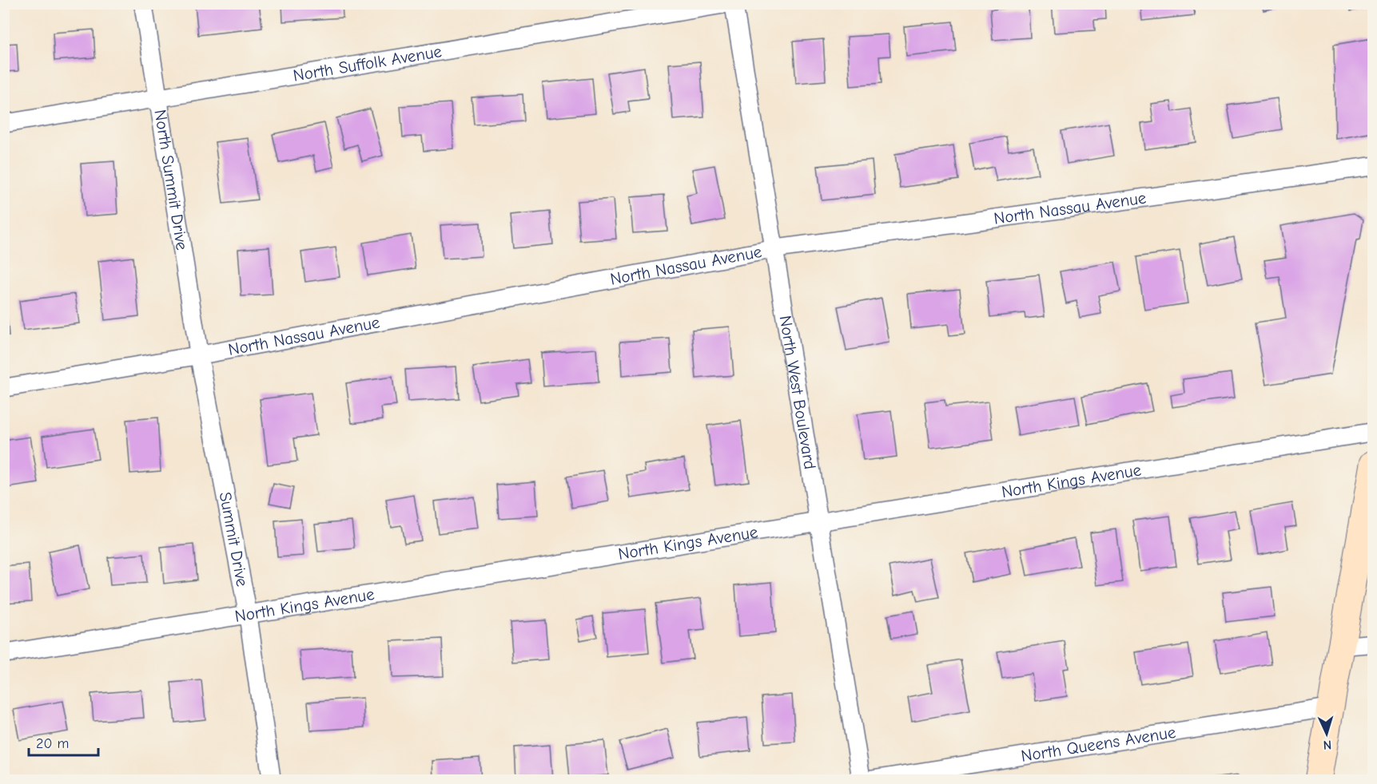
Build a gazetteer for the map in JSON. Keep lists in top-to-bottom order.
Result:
{
  "streets": {
    "street": [
      "North Suffolk Avenue",
      "North Summit Drive",
      "North Nassau Avenue",
      "North West Boulevard",
      "North Kings Avenue",
      "Summit Drive",
      "North Queens Avenue"
    ]
  },
  "crossings": [
    ["North Suffolk Avenue", "North Summit Drive"],
    ["North Suffolk Avenue", "North West Boulevard"],
    ["North Summit Drive", "North Nassau Avenue"],
    ["North Summit Drive", "Summit Drive"],
    ["North Nassau Avenue", "North West Boulevard"],
    ["North Nassau Avenue", "Summit Drive"],
    ["North West Boulevard", "North Kings Avenue"],
    ["North West Boulevard", "North Queens Avenue"],
    ["North Kings Avenue", "Summit Drive"]
  ],
  "scale_bar": "20 m",
  "north": "bottom"
}
